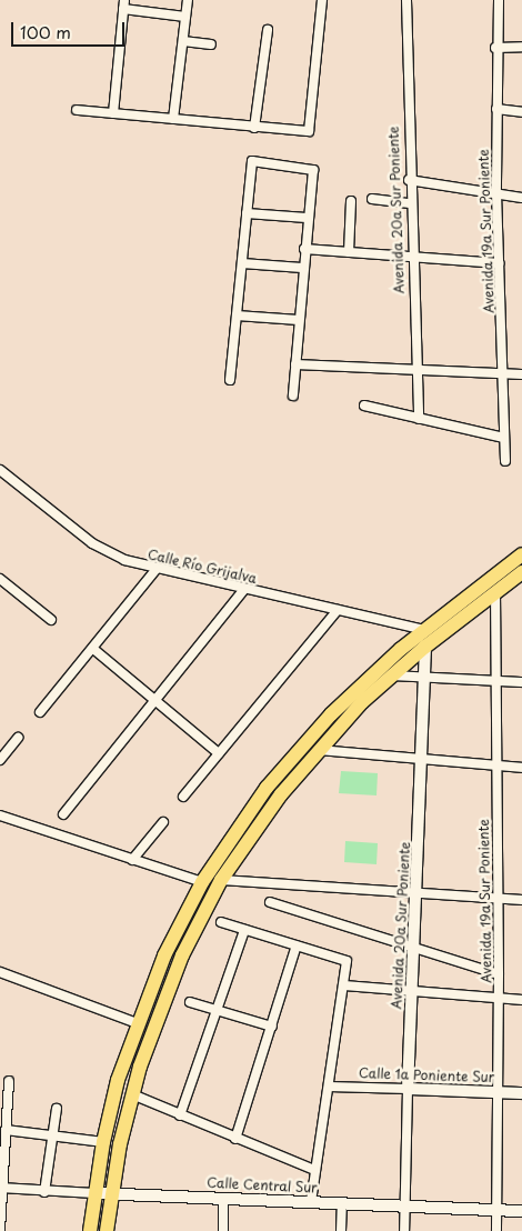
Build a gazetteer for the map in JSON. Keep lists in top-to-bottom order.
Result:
{
  "streets": {
    "street": [
      "Avenida 20a Sur Poniente",
      "Avenida 19a Sur Poniente",
      "Calle Río Grijalva",
      "Calle 1a Poniente Sur",
      "Calle Central Sur"
    ]
  },
  "crossings": [
    ["Avenida 20a Sur Poniente", "Calle 1a Poniente Sur"],
    ["Avenida 20a Sur Poniente", "Calle Central Sur"],
    ["Avenida 19a Sur Poniente", "Calle 1a Poniente Sur"],
    ["Avenida 19a Sur Poniente", "Calle Central Sur"]
  ],
  "scale_bar": "100 m"
}
